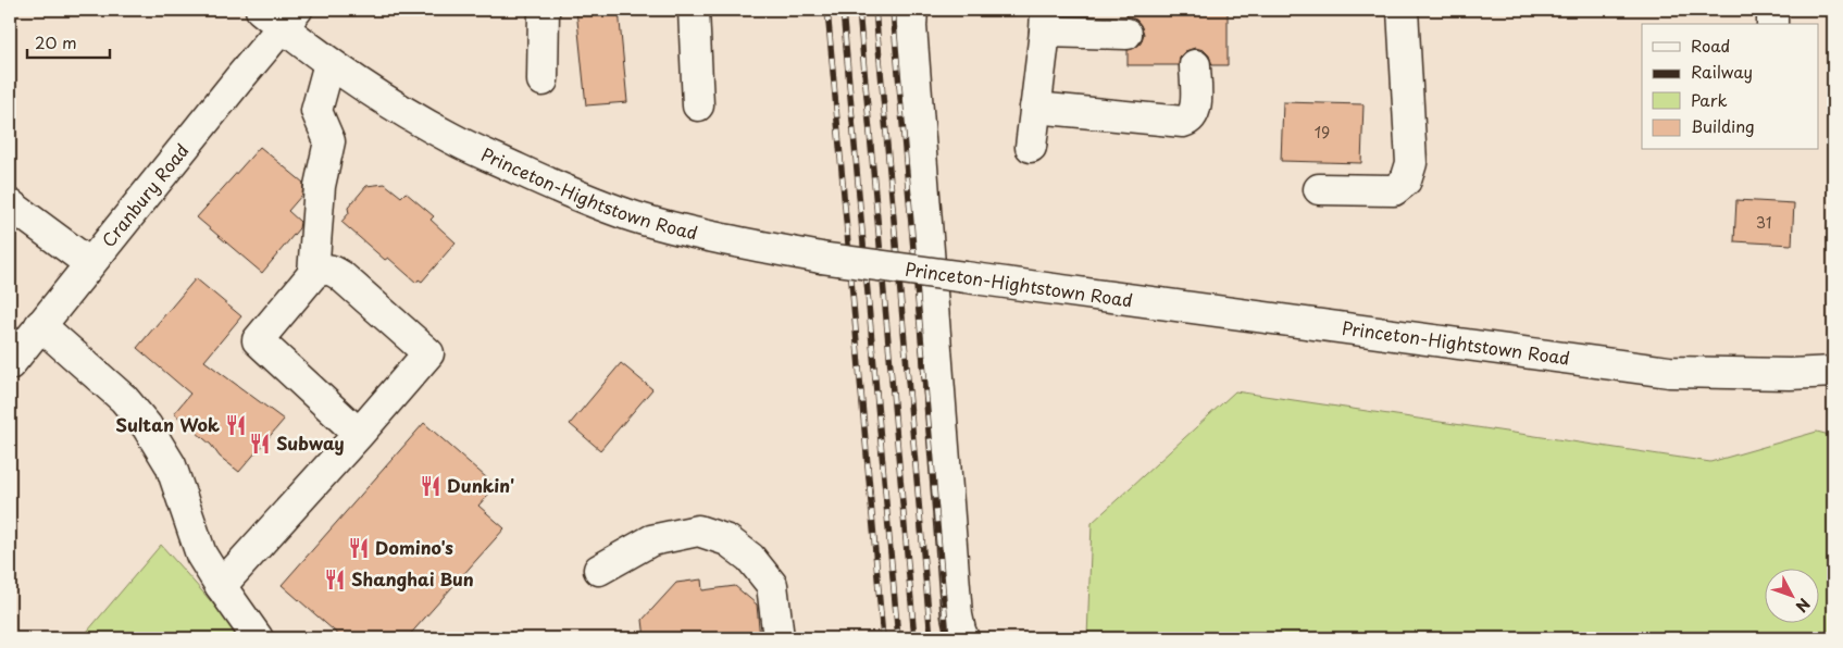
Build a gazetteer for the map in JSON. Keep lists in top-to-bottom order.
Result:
{
  "streets": {
    "main road": ["Princeton-Hightstown Road", "Cranbury Road"]
  },
  "crossings": [
    ["Princeton-Hightstown Road", "Cranbury Road"]
  ],
  "places": {
    "restaurant": [
      "Sultan Wok",
      "Subway",
      "Dunkin'",
      "Domino's",
      "Shanghai Bun"
    ]
  },
  "house_numbers": ["19", "31"],
  "legend": [
    "Road",
    "Railway",
    "Park",
    "Building"
  ],
  "scale_bar": "20 m",
  "north": "bottom right"
}
